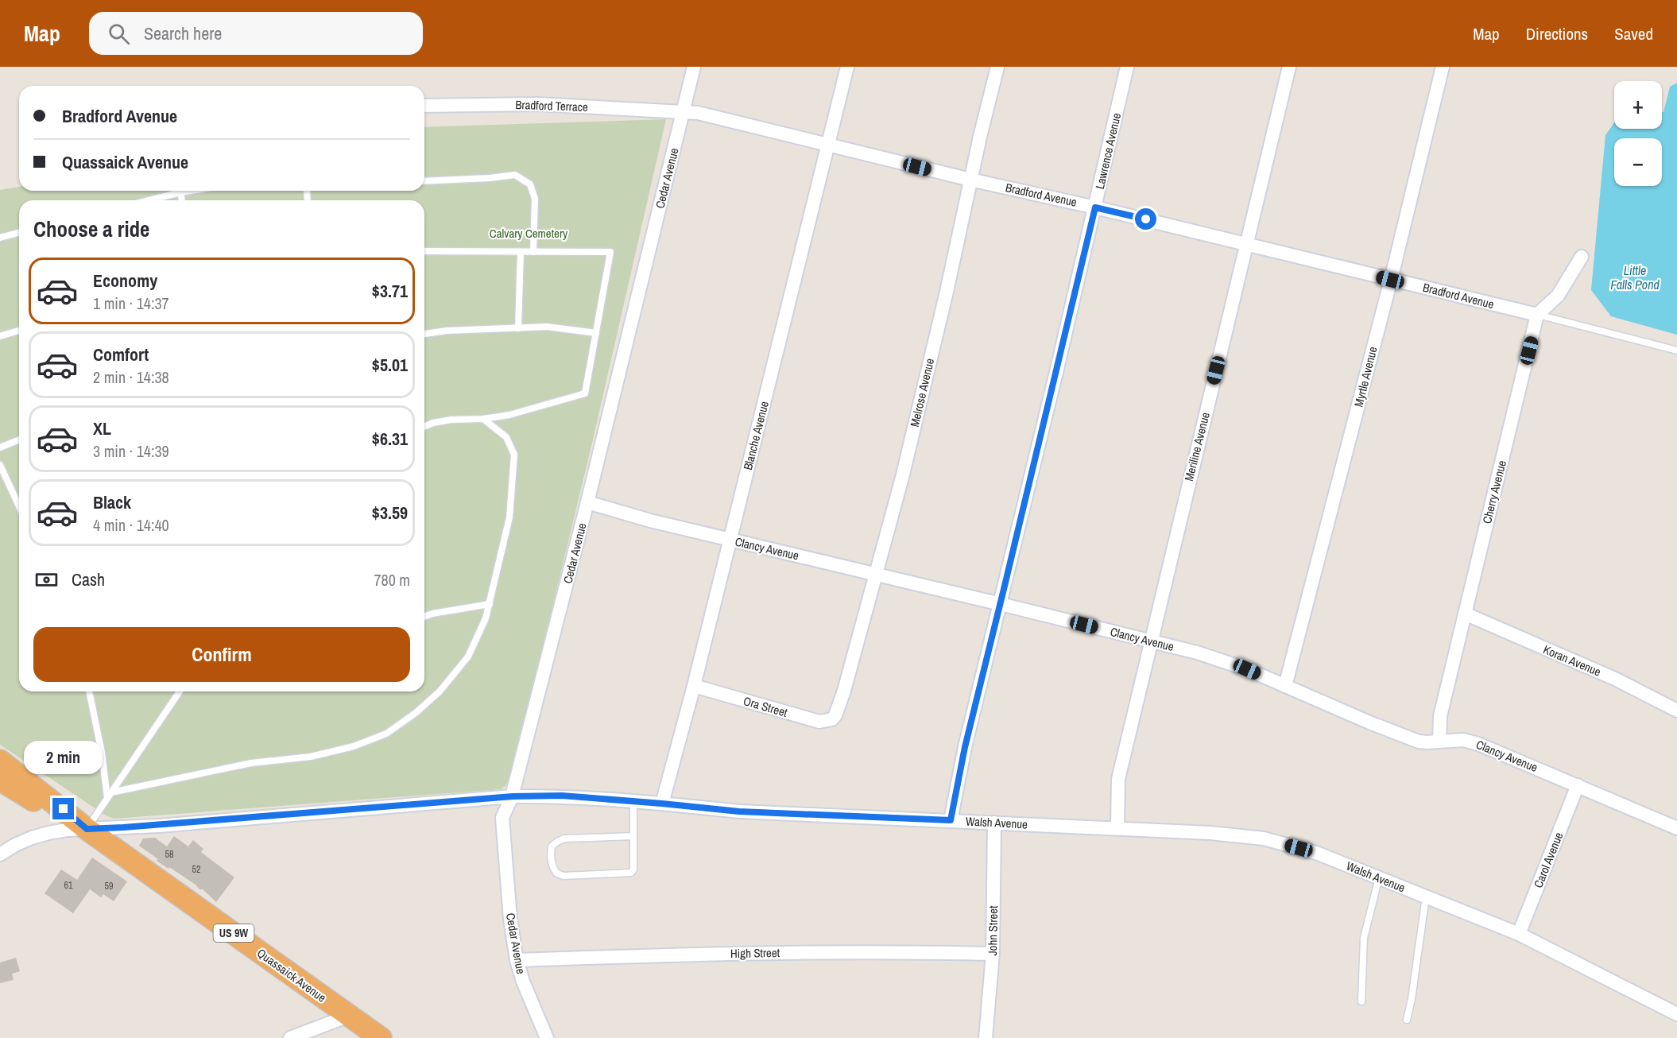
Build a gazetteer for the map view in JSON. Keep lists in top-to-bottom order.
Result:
{
  "streets": {
    "highway": ["US 9W", "Quassaick Avenue"],
    "street": [
      "Bradford Terrace",
      "Lawrence Avenue",
      "Cedar Avenue",
      "Bradford Avenue",
      "Myrtle Avenue",
      "Melrose Avenue",
      "Blanche Avenue",
      "Meriline Avenue",
      "Cherry Avenue",
      "Clancy Avenue",
      "Koran Avenue",
      "Ora Street",
      "Walsh Avenue",
      "Carol Avenue",
      "John Street",
      "High Street"
    ]
  },
  "crossings": [
    ["Bradford Terrace", "Cedar Avenue"],
    ["Bradford Terrace", "Bradford Avenue"],
    ["Lawrence Avenue", "Bradford Avenue"],
    ["Lawrence Avenue", "Clancy Avenue"],
    ["Lawrence Avenue", "Walsh Avenue"],
    ["Cedar Avenue", "Bradford Avenue"],
    ["Cedar Avenue", "Clancy Avenue"],
    ["Cedar Avenue", "Walsh Avenue"],
    ["Cedar Avenue", "High Street"],
    ["Bradford Avenue", "Myrtle Avenue"],
    ["Bradford Avenue", "Melrose Avenue"],
    ["Bradford Avenue", "Blanche Avenue"],
    ["Bradford Avenue", "Meriline Avenue"],
    ["Bradford Avenue", "Cherry Avenue"],
    ["Myrtle Avenue", "Clancy Avenue"],
    ["Melrose Avenue", "Clancy Avenue"],
    ["Melrose Avenue", "Ora Street"],
    ["Blanche Avenue", "Clancy Avenue"],
    ["Blanche Avenue", "Ora Street"],
    ["Blanche Avenue", "Walsh Avenue"],
    ["Meriline Avenue", "Clancy Avenue"],
    ["Meriline Avenue", "Walsh Avenue"],
    ["Cherry Avenue", "Clancy Avenue"],
    ["Cherry Avenue", "Koran Avenue"],
    ["Clancy Avenue", "Carol Avenue"],
    ["Walsh Avenue", "Carol Avenue"],
    ["Walsh Avenue", "John Street"],
    ["Walsh Avenue", "Quassaick Avenue"],
    ["John Street", "High Street"]
  ],
  "water": ["Little Falls Pond"],
  "parks": ["Calvary Cemetery"],
  "house_numbers": [
    "58",
    "52",
    "61",
    "59"
  ],
  "page": {
    "header": "Map",
    "search": "Search here",
    "nav": ["Map", "Directions", "Saved"],
    "map_buttons": ["+", "−"],
    "banner": ["Bradford Avenue", "Quassaick Avenue"],
    "heading": "Choose a ride",
    "list": [
      {
        "name": "Economy",
        "note": "1 min · 14:37",
        "value": "$3.71"
      },
      {
        "name": "Comfort",
        "note": "2 min · 14:38",
        "value": "$5.01"
      },
      {
        "name": "XL",
        "note": "3 min · 14:39",
        "value": "$6.31"
      },
      {
        "name": "Black",
        "note": "4 min · 14:40",
        "value": "$3.59"
      }
    ],
    "pay": ["Cash", "780 m"],
    "buttons": "Confirm",
    "bubble": "2 min"
  }
}
